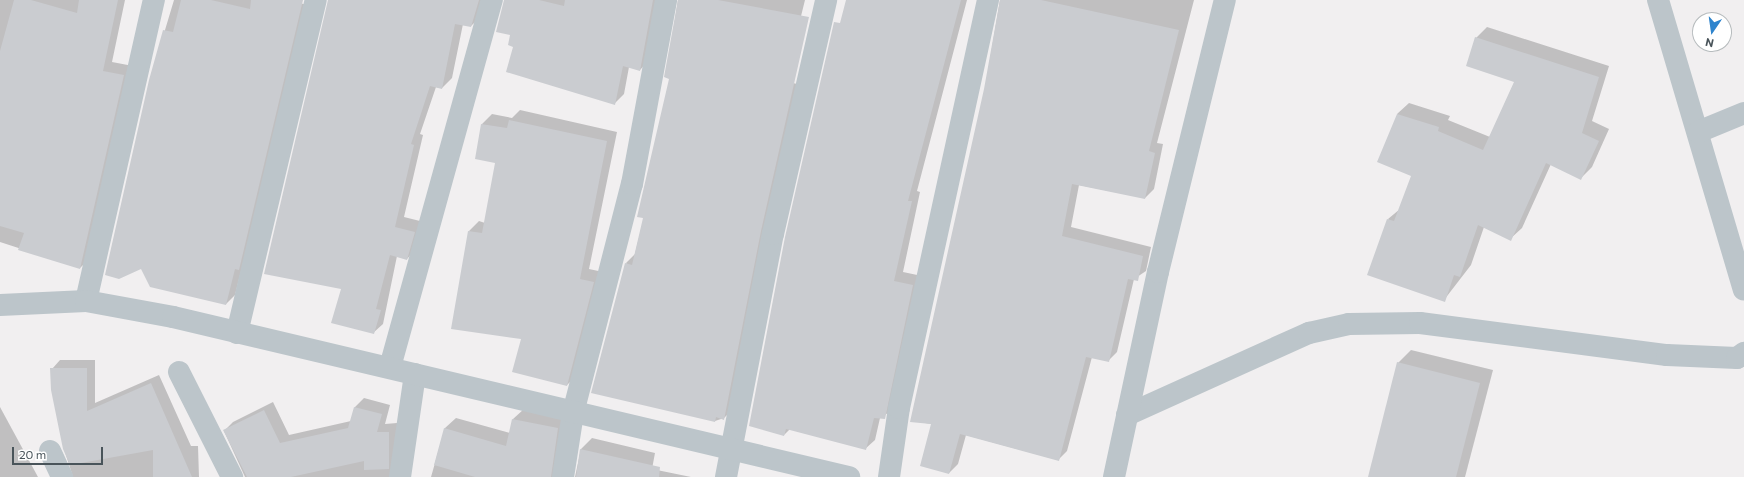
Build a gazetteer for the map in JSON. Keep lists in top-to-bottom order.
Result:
{
  "scale_bar": "20 m",
  "north": "bottom"
}
